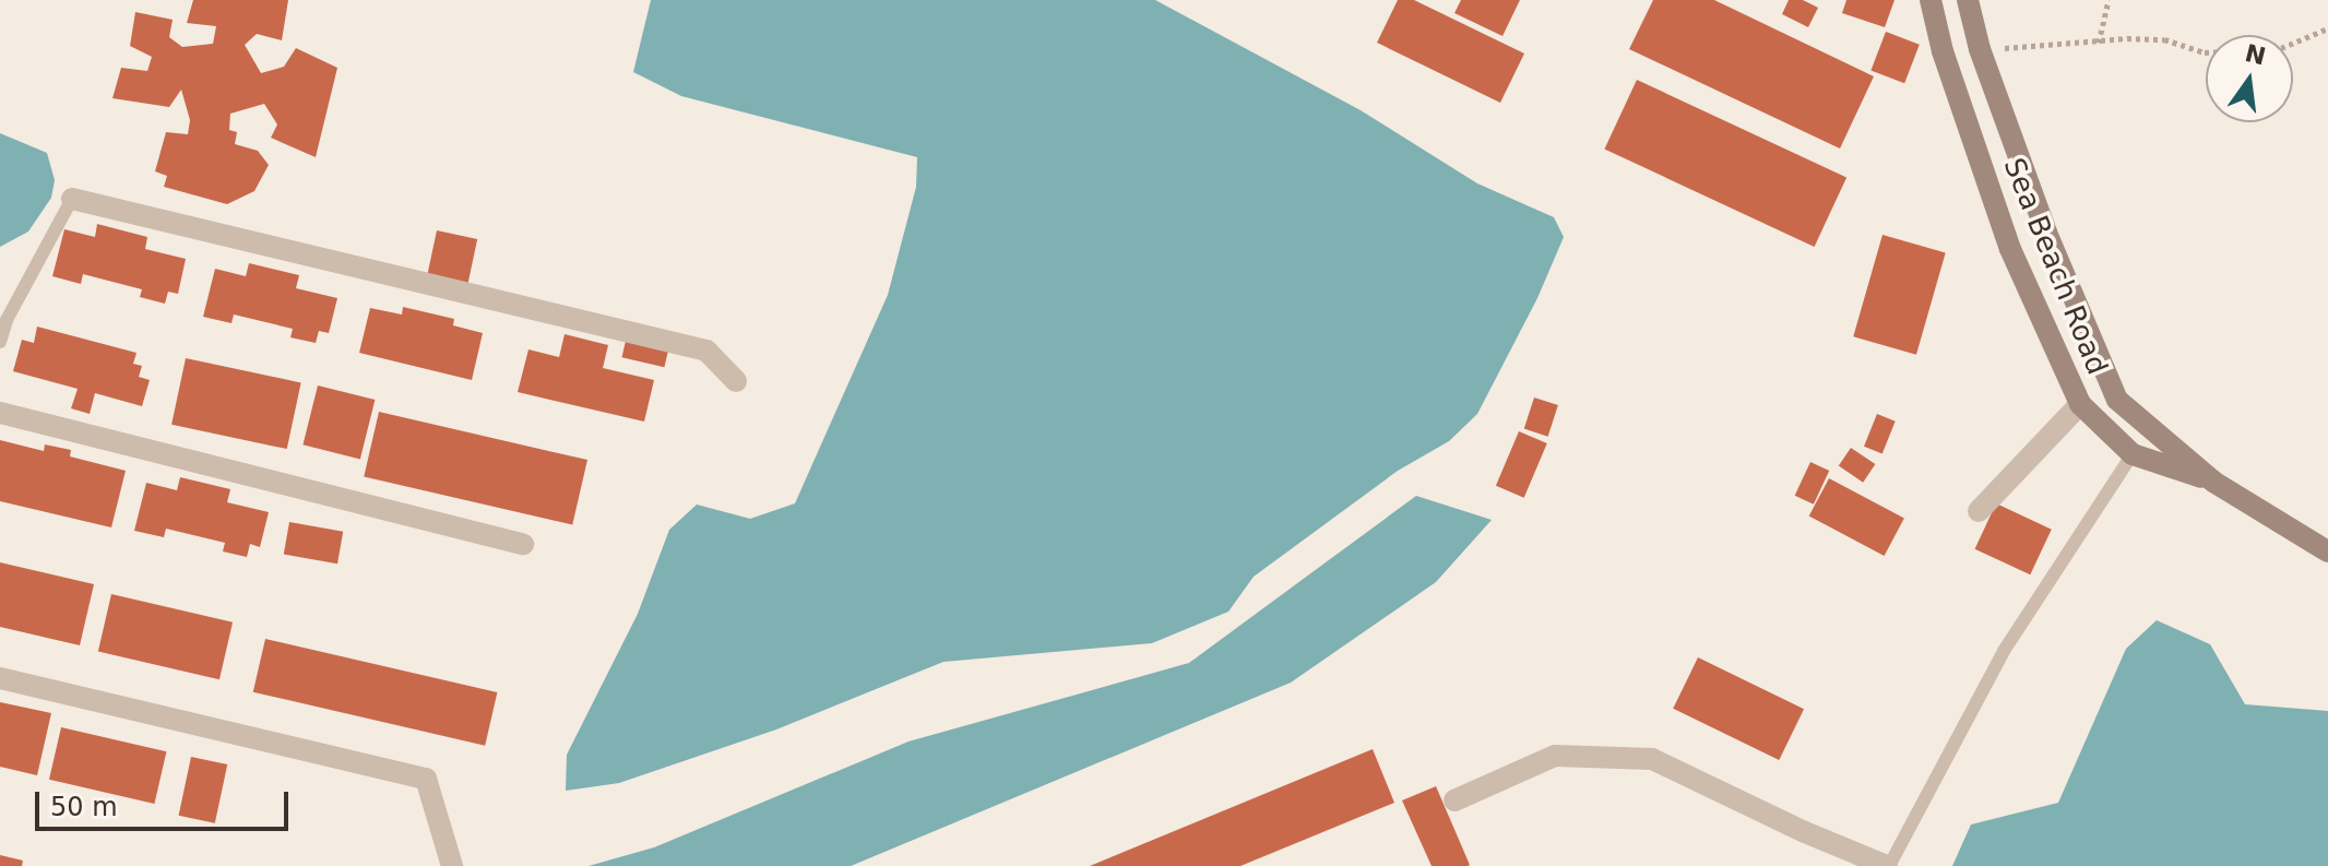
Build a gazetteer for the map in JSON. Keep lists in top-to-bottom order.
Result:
{
  "streets": {
    "main road": ["Sea Beach Road"]
  },
  "scale_bar": "50 m",
  "north": "top"
}
